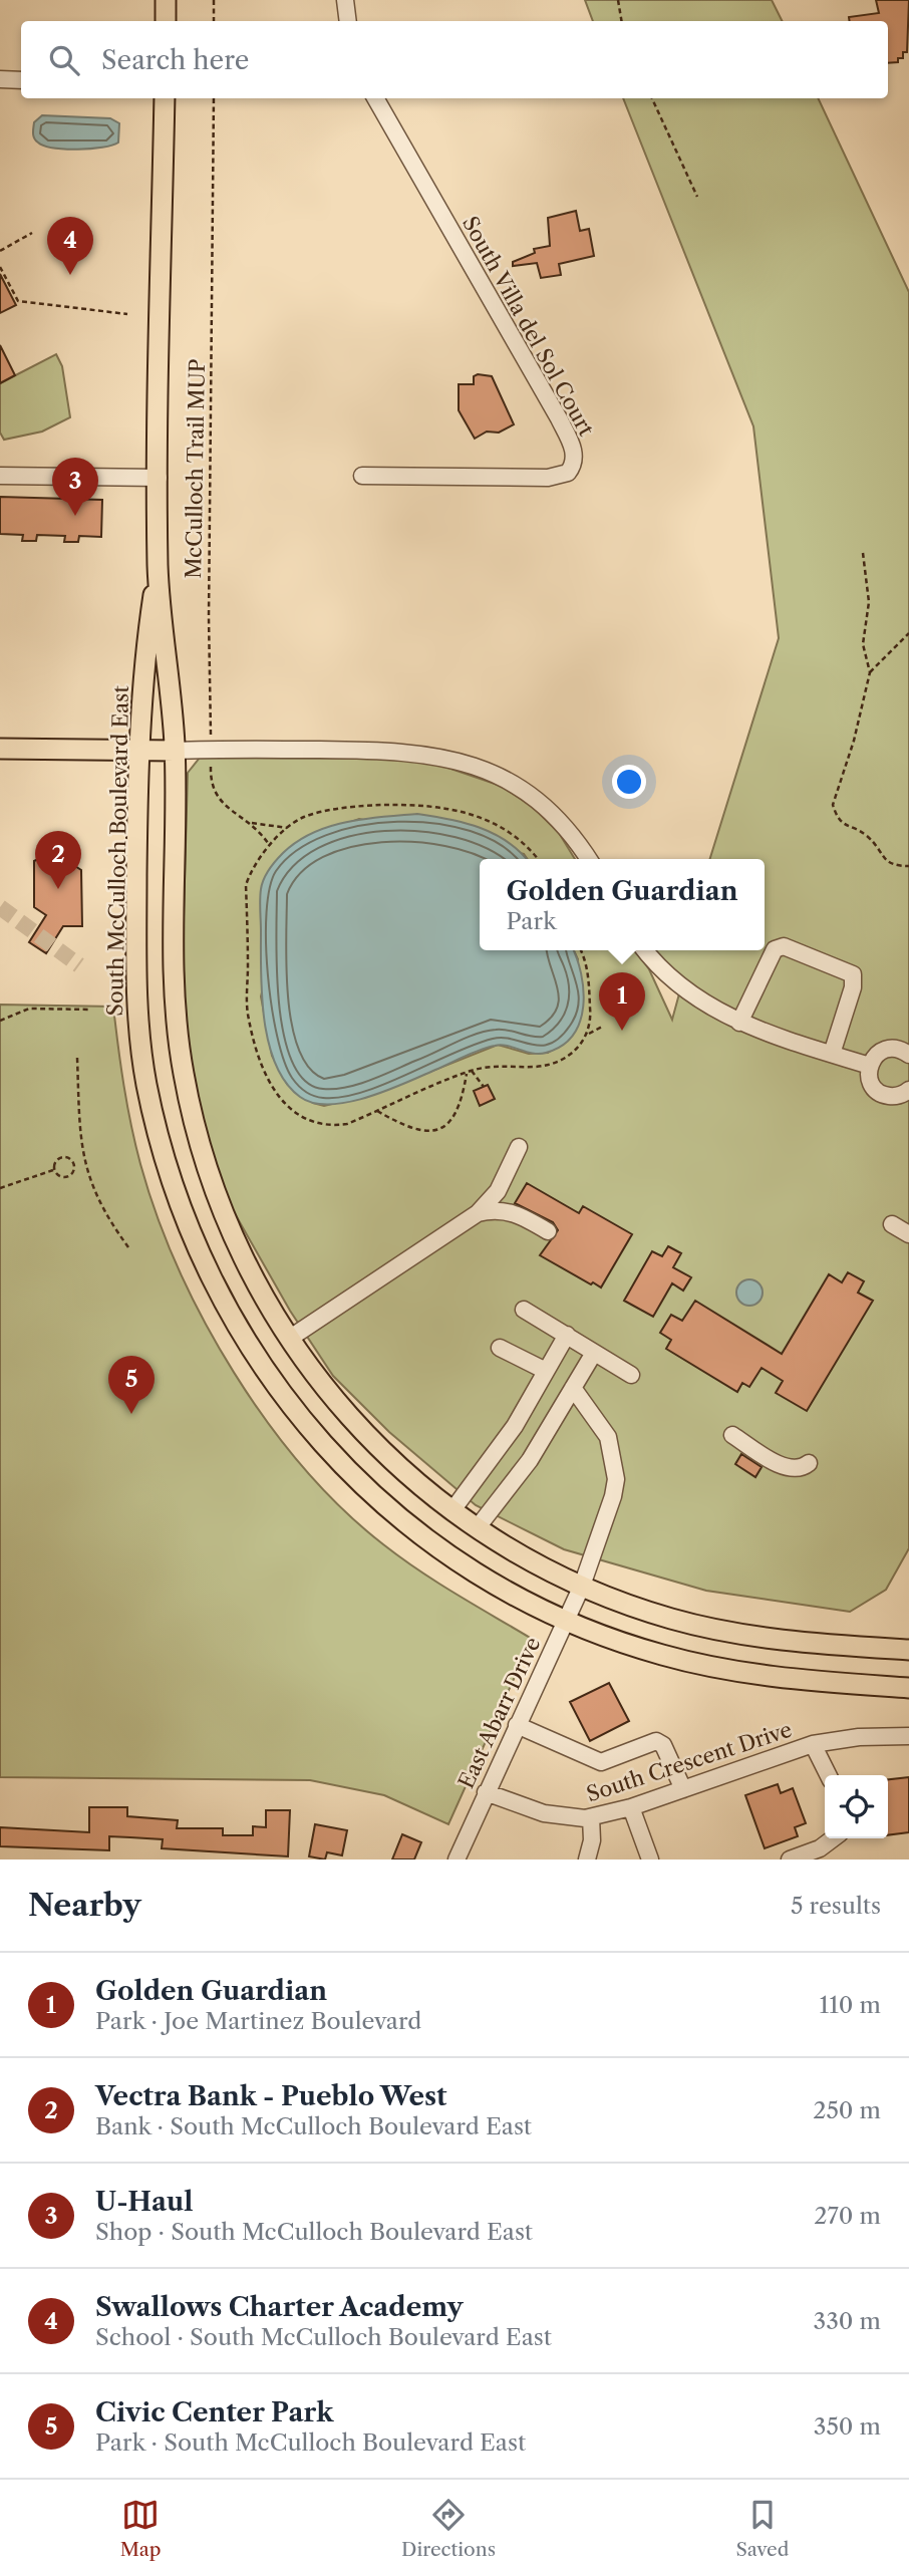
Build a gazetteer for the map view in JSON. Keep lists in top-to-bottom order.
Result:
{
  "streets": {
    "main road": ["South McCulloch Boulevard East"],
    "street": ["South Villa del Sol Court", "East Abarr Drive", "South Crescent Drive"],
    "path": ["McCulloch Trail MUP"]
  },
  "crossings": [
    ["South McCulloch Boulevard East", "East Abarr Drive"],
    ["East Abarr Drive", "South Crescent Drive"]
  ],
  "page": {
    "search": "Search here",
    "pins": [
      "4",
      "3",
      "2",
      "1",
      "5"
    ],
    "popup": ["Golden Guardian", "Park"],
    "heading": ["Nearby", "5 results"],
    "list": [
      {
        "mark": "1",
        "name": "Golden Guardian",
        "note": "Park · Joe Martinez Boulevard",
        "value": "110 m"
      },
      {
        "mark": "2",
        "name": "Vectra Bank - Pueblo West",
        "note": "Bank · South McCulloch Boulevard East",
        "value": "250 m"
      },
      {
        "mark": "3",
        "name": "U-Haul",
        "note": "Shop · South McCulloch Boulevard East",
        "value": "270 m"
      },
      {
        "mark": "4",
        "name": "Swallows Charter Academy",
        "note": "School · South McCulloch Boulevard East",
        "value": "330 m"
      },
      {
        "mark": "5",
        "name": "Civic Center Park",
        "note": "Park · South McCulloch Boulevard East",
        "value": "350 m"
      }
    ],
    "nav": ["Map", "Directions", "Saved"]
  }
}
